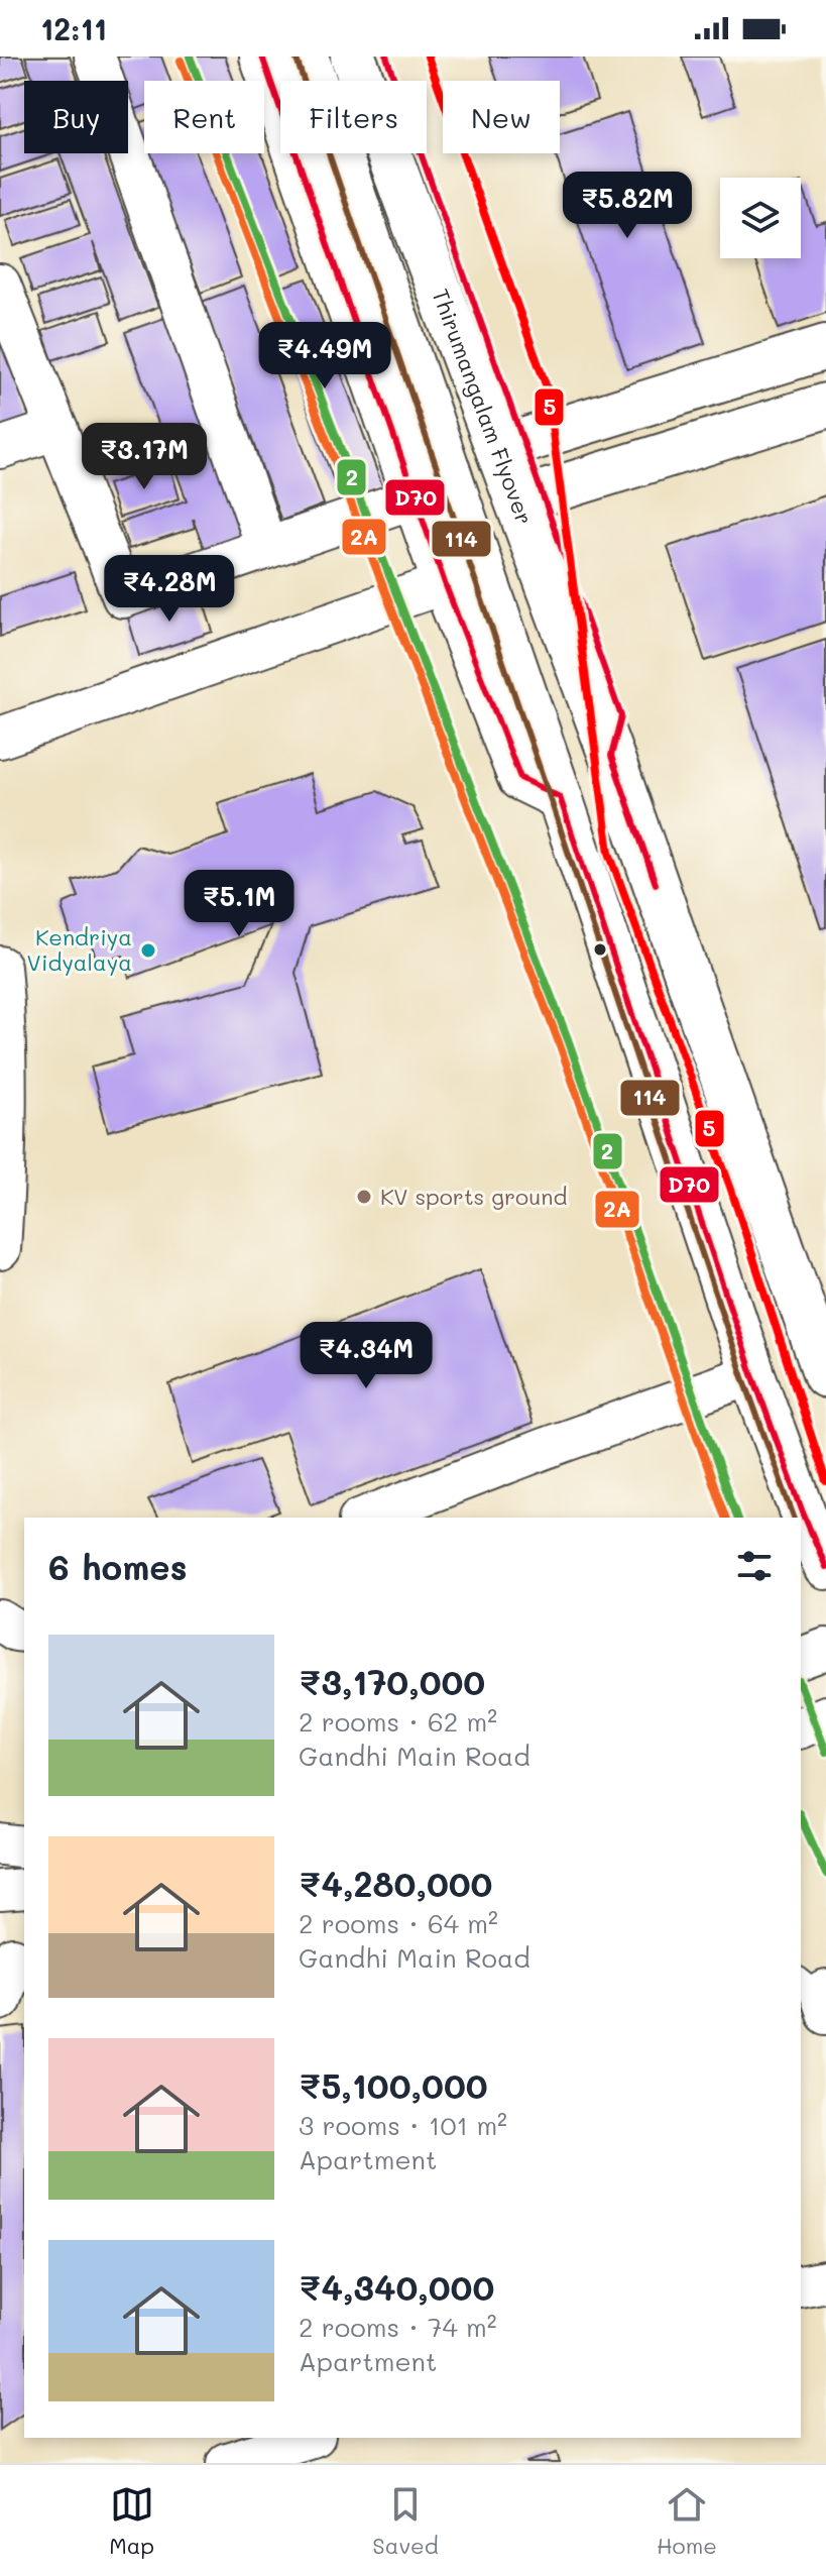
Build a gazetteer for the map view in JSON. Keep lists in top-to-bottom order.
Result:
{
  "streets": {
    "main road": ["Thirumangalam Flyover"]
  },
  "places": ["Kendriya Vidyalaya", "KV sports ground"],
  "lines": [
    "metro line 2",
    "transit line 5",
    "transit line D70",
    "transit line 114",
    "transit line 2A"
  ],
  "page": {
    "status": "12:11",
    "chip": [
      "Buy",
      "Rent",
      "Filters",
      "New"
    ],
    "price": [
      "₹5.82M",
      "₹4.49M",
      "₹3.17M",
      "₹4.28M",
      "₹5.1M",
      "₹4.34M"
    ],
    "heading": "6 homes",
    "list": [
      {
        "name": "₹3,170,000",
        "note": "2 rooms · 62 m² · Gandhi Main Road"
      },
      {
        "name": "₹4,280,000",
        "note": "2 rooms · 64 m² · Gandhi Main Road"
      },
      {
        "name": "₹5,100,000",
        "note": "3 rooms · 101 m² · Apartment"
      },
      {
        "name": "₹4,340,000",
        "note": "2 rooms · 74 m² · Apartment"
      }
    ],
    "tabs": ["Map", "Saved", "Home"]
  }
}
